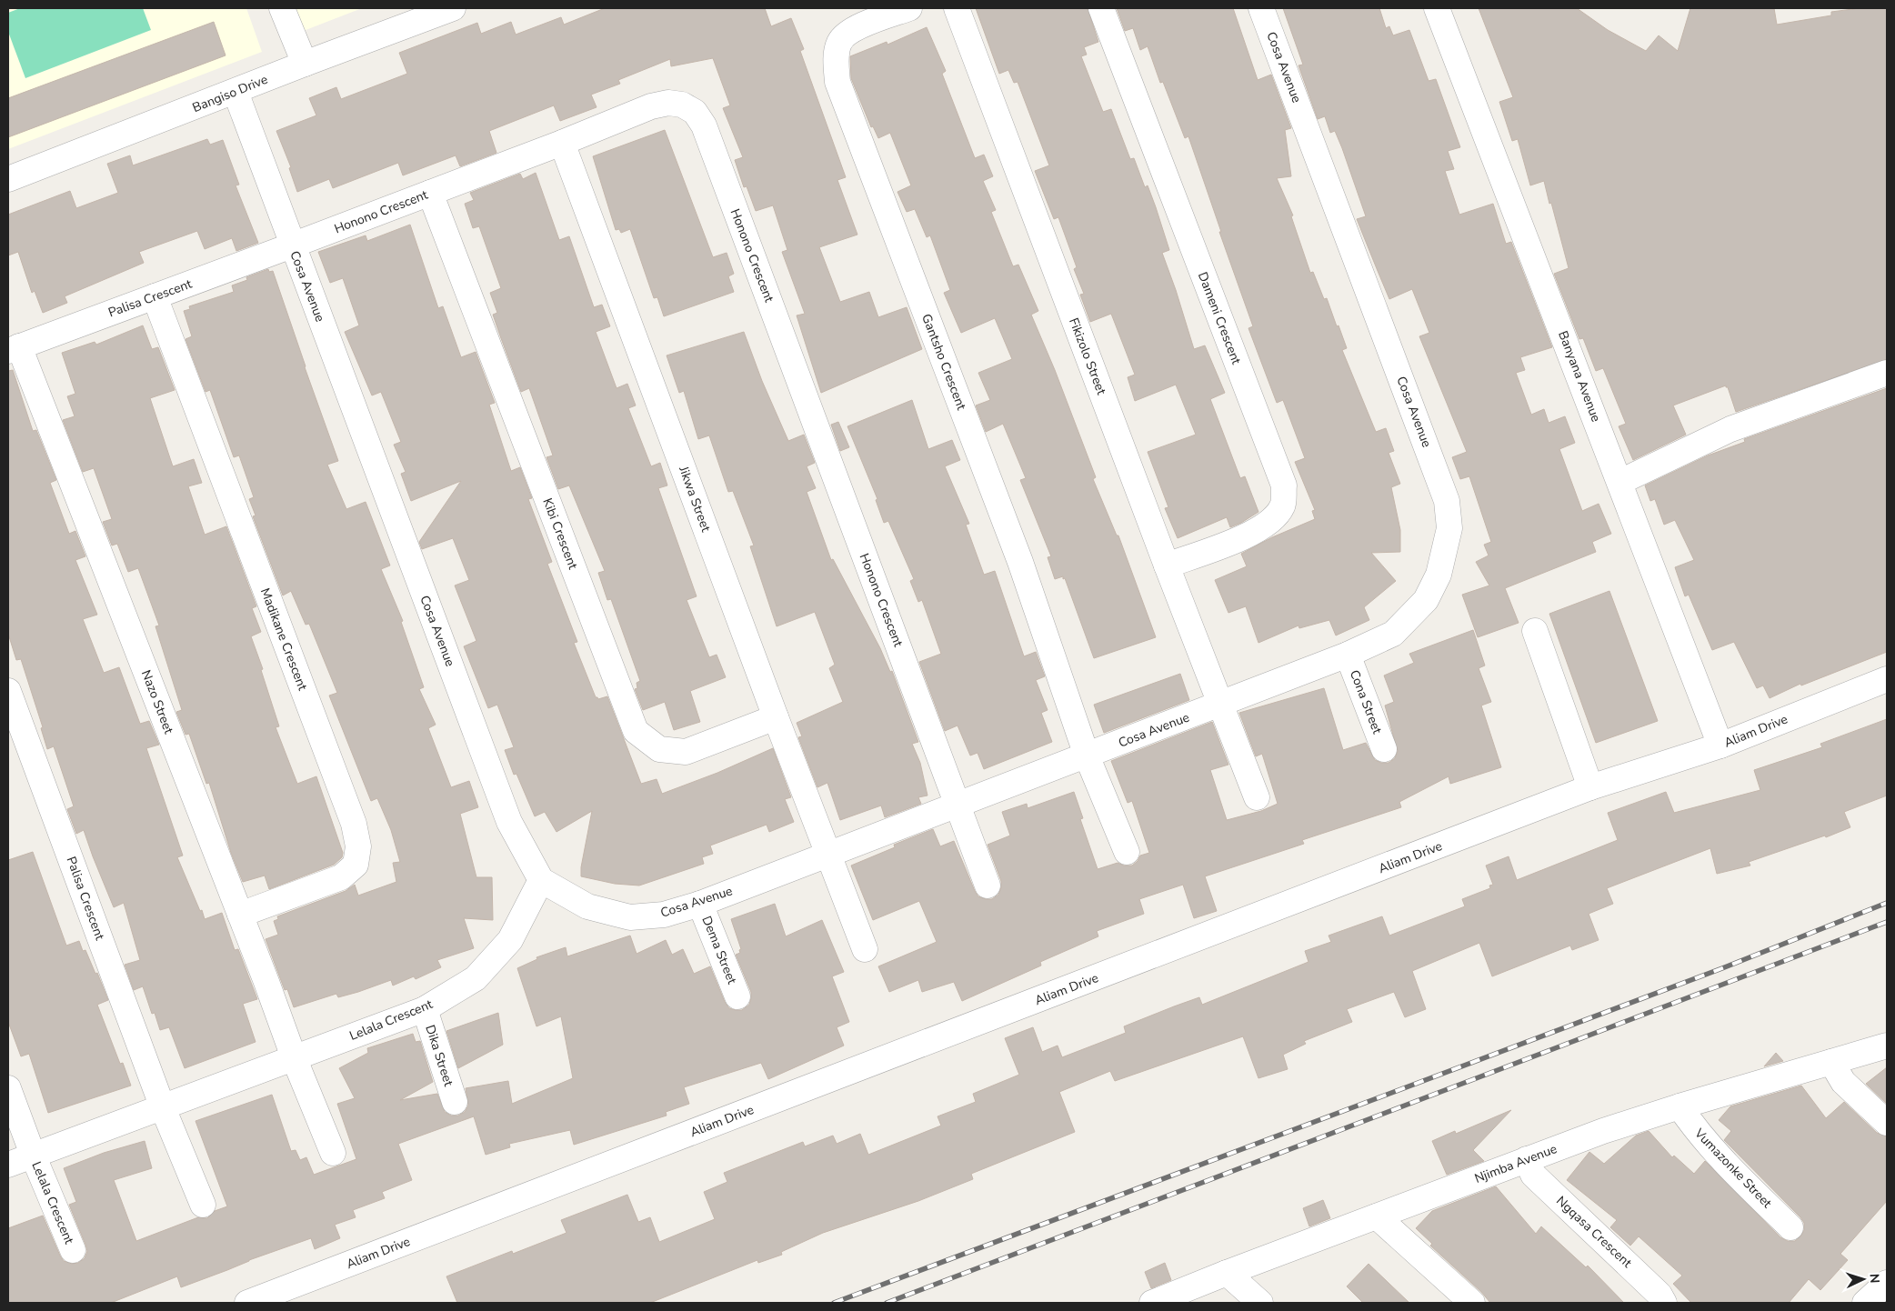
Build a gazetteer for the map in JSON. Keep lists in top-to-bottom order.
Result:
{
  "streets": {
    "street": [
      "Cosa Avenue",
      "Bangiso Drive",
      "Honono Crescent",
      "Palisa Crescent",
      "Dameni Crescent",
      "Fikizolo Street",
      "Gantsho Crescent",
      "Banyana Avenue",
      "Jikwa Street",
      "Kibi Crescent",
      "Madikane Crescent",
      "Nazo Street",
      "Cona Street",
      "Aliam Drive",
      "Dema Street",
      "Lelala Crescent",
      "Dika Street",
      "Njimba Avenue",
      "Vumazonke Street",
      "Ngqasa Crescent"
    ]
  },
  "crossings": [
    ["Cosa Avenue", "Bangiso Drive"],
    ["Cosa Avenue", "Honono Crescent"],
    ["Cosa Avenue", "Palisa Crescent"],
    ["Cosa Avenue", "Fikizolo Street"],
    ["Cosa Avenue", "Gantsho Crescent"],
    ["Cosa Avenue", "Jikwa Street"],
    ["Cosa Avenue", "Cona Street"],
    ["Cosa Avenue", "Dema Street"],
    ["Cosa Avenue", "Lelala Crescent"],
    ["Honono Crescent", "Palisa Crescent"],
    ["Honono Crescent", "Jikwa Street"],
    ["Honono Crescent", "Kibi Crescent"],
    ["Palisa Crescent", "Madikane Crescent"],
    ["Palisa Crescent", "Nazo Street"],
    ["Palisa Crescent", "Lelala Crescent"],
    ["Dameni Crescent", "Fikizolo Street"],
    ["Banyana Avenue", "Aliam Drive"],
    ["Jikwa Street", "Kibi Crescent"],
    ["Madikane Crescent", "Nazo Street"],
    ["Nazo Street", "Lelala Crescent"],
    ["Lelala Crescent", "Dika Street"],
    ["Njimba Avenue", "Vumazonke Street"],
    ["Njimba Avenue", "Ngqasa Crescent"]
  ],
  "north": "right"
}
